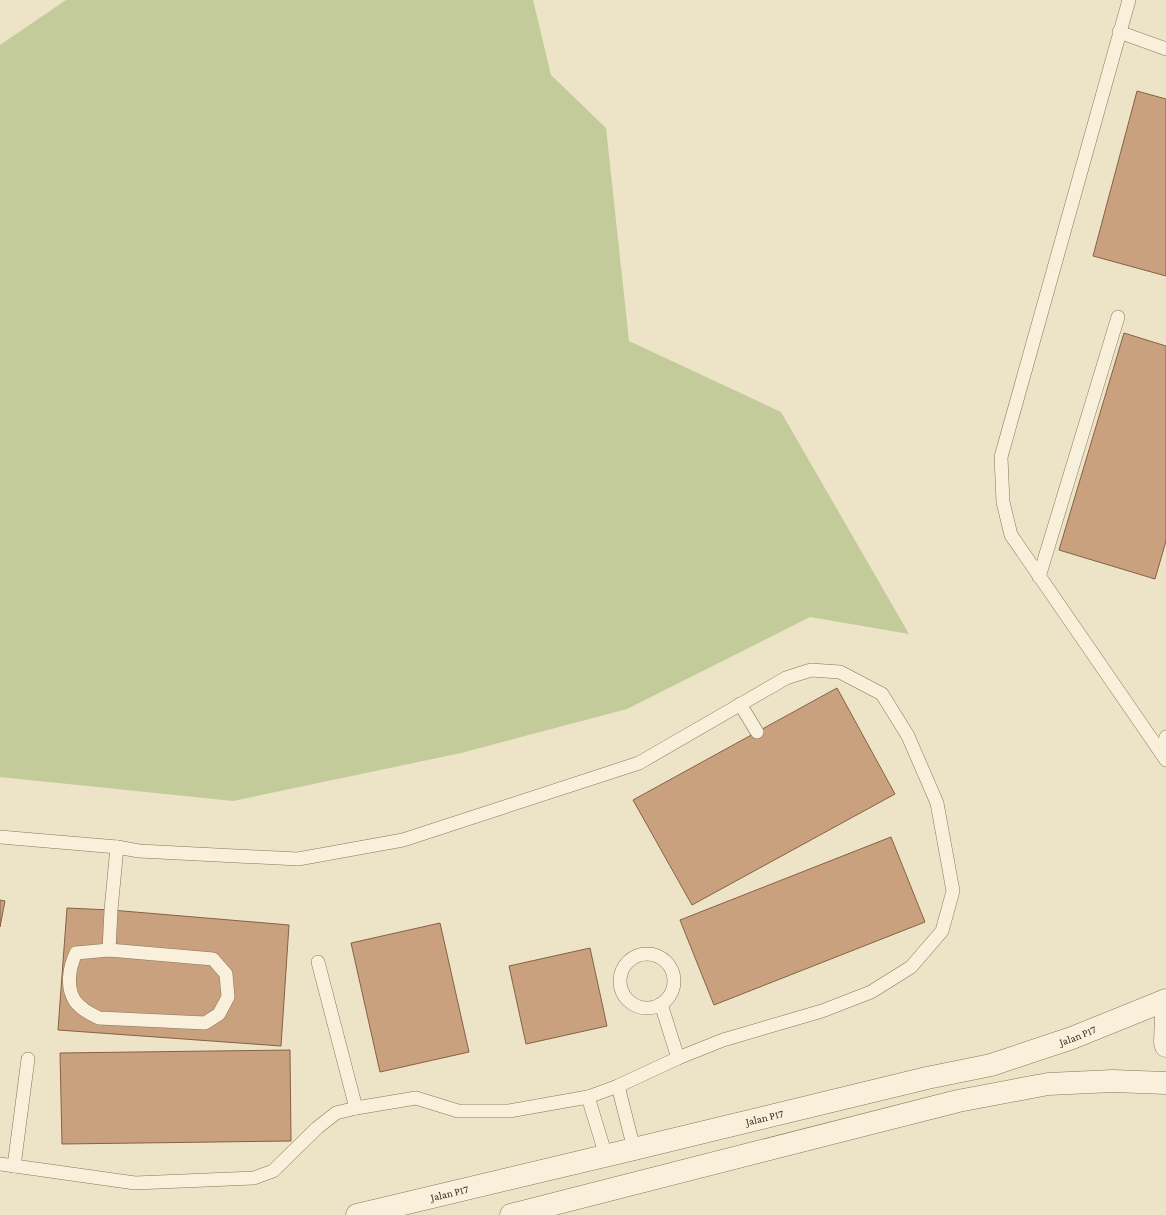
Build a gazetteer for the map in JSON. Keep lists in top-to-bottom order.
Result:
{
  "streets": {
    "street": ["Jalan P17"]
  }
}
